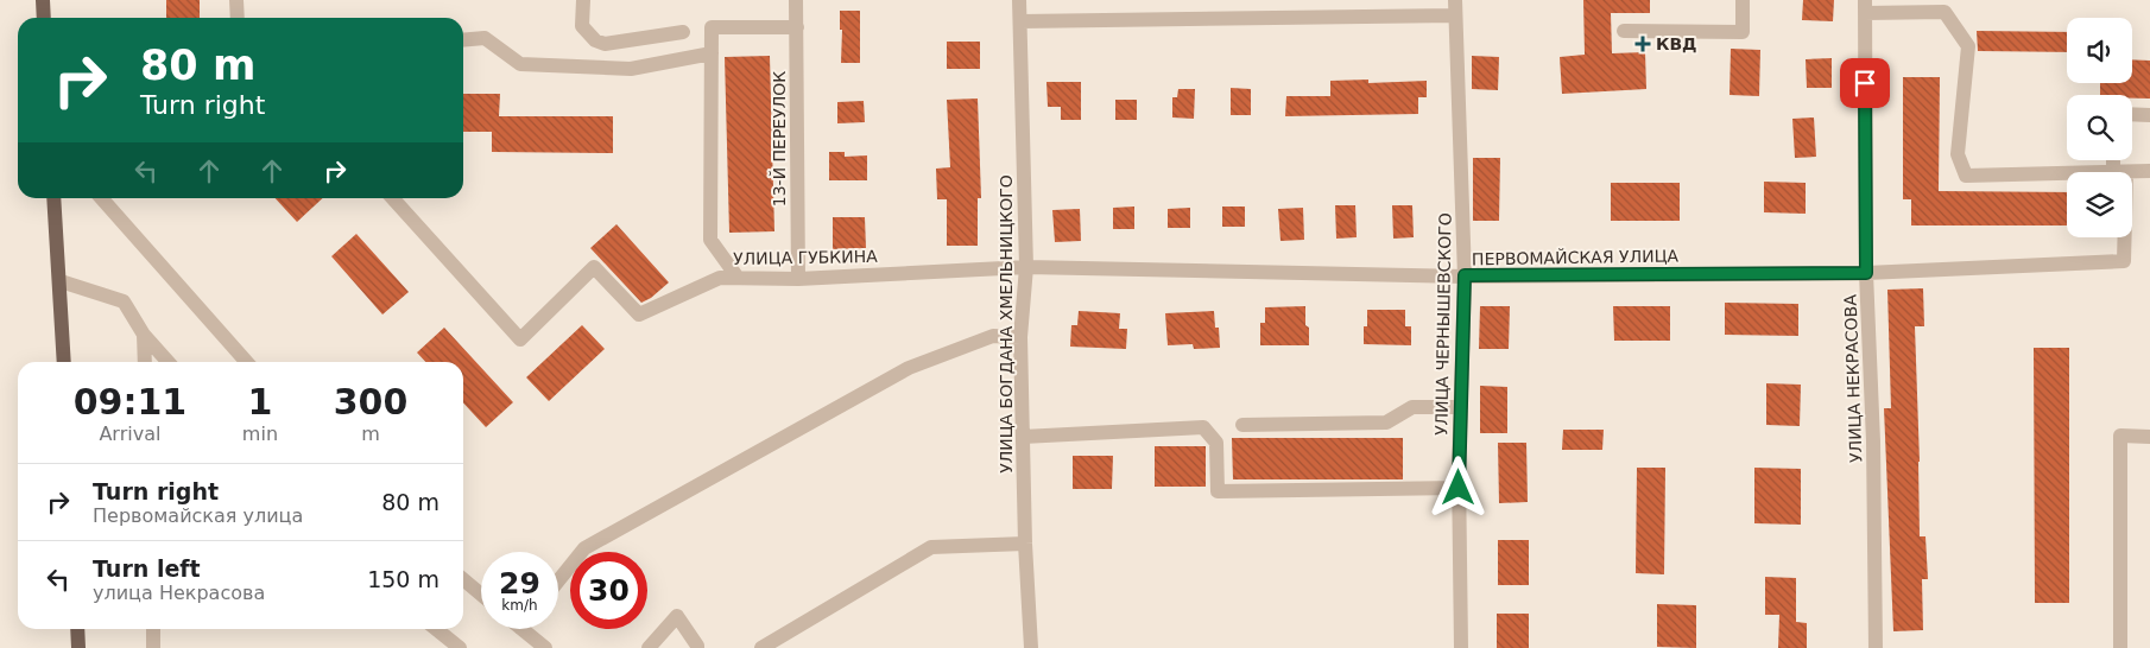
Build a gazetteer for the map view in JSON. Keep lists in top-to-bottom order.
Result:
{
  "streets": {
    "street": [
      "13-Й ПЕРЕУЛОК",
      "УЛИЦА ГУБКИНА",
      "ПЕРВОМАЙСКАЯ УЛИЦА",
      "УЛИЦА БОГДАНА ХМЕЛЬНИЦКОГО",
      "УЛИЦА ЧЕРНЫШЕВСКОГО",
      "УЛИЦА НЕКРАСОВА"
    ]
  },
  "crossings": [
    ["13-Й ПЕРЕУЛОК", "УЛИЦА ГУБКИНА"],
    ["УЛИЦА ГУБКИНА", "ПЕРВОМАЙСКАЯ УЛИЦА"],
    ["УЛИЦА ГУБКИНА", "УЛИЦА БОГДАНА ХМЕЛЬНИЦКОГО"],
    ["ПЕРВОМАЙСКАЯ УЛИЦА", "УЛИЦА БОГДАНА ХМЕЛЬНИЦКОГО"],
    ["ПЕРВОМАЙСКАЯ УЛИЦА", "УЛИЦА ЧЕРНЫШЕВСКОГО"],
    ["ПЕРВОМАЙСКАЯ УЛИЦА", "УЛИЦА НЕКРАСОВА"]
  ],
  "places": {
    "health": ["КВД"]
  },
  "page": {
    "turn": ["80 m", "Turn right"],
    "eta": [
      "09:11",
      "Arrival",
      "1",
      "min",
      "300",
      "m"
    ],
    "list": [
      {
        "name": "Turn right",
        "note": "Первомайская улица",
        "value": "80 m"
      },
      {
        "name": "Turn left",
        "note": "улица Некрасова",
        "value": "150 m"
      }
    ],
    "speed": "29 km/h",
    "limit": "30"
  }
}
